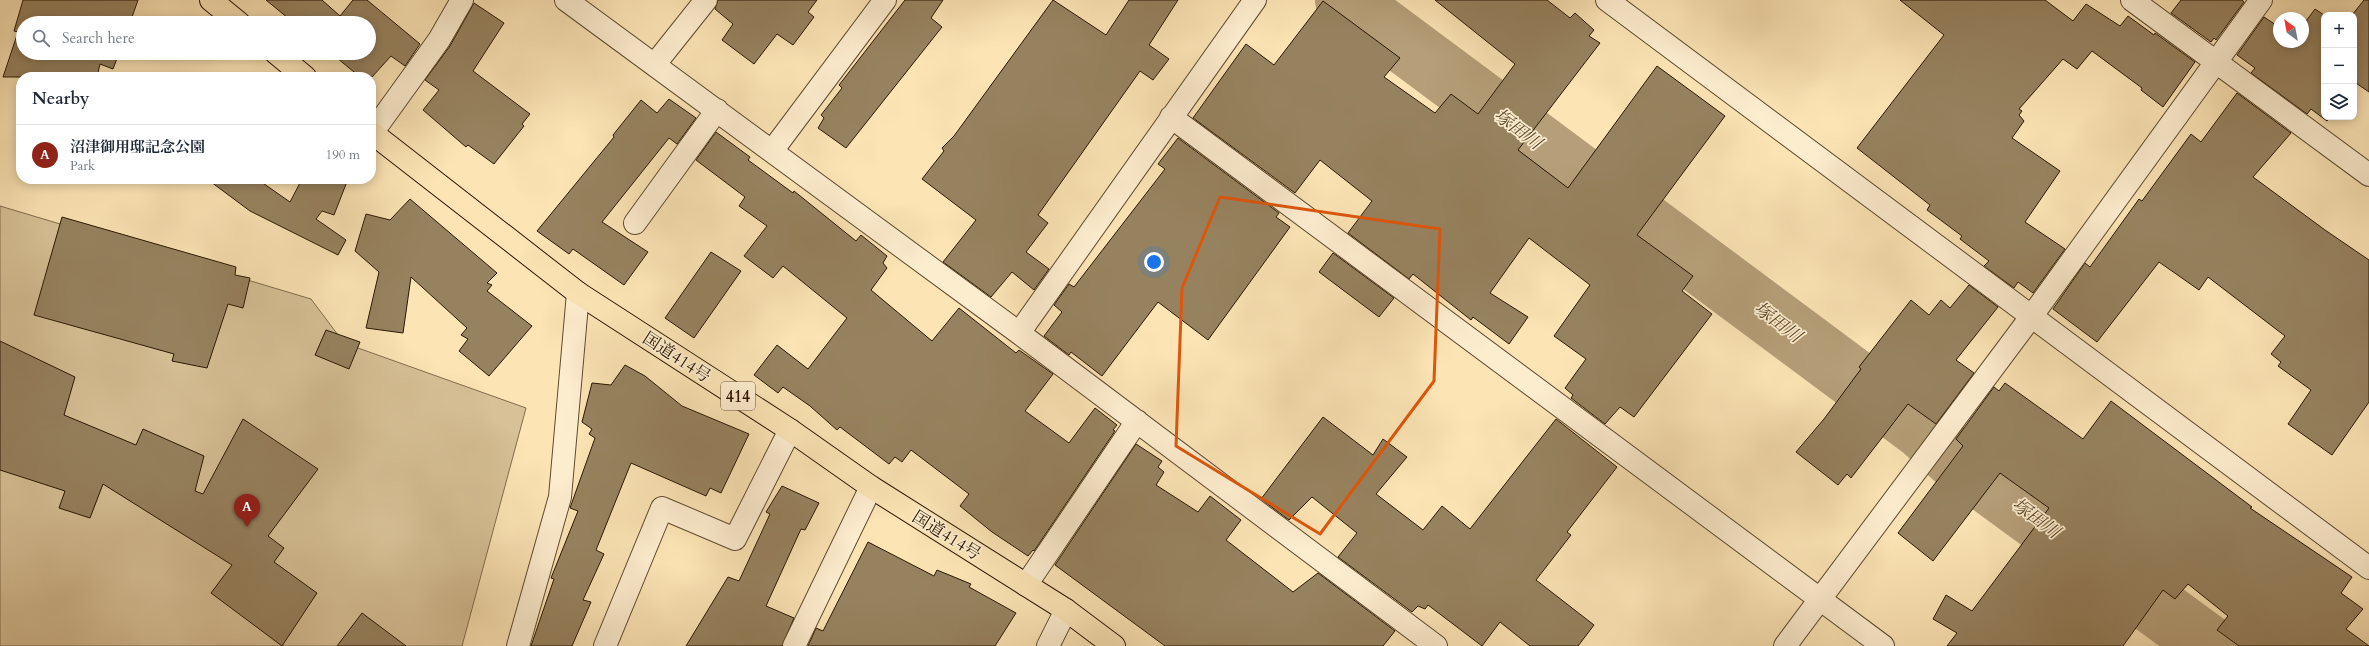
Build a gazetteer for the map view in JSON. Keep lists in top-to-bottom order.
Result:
{
  "streets": {
    "highway": ["国道414号", "414"]
  },
  "water": ["塚田川"],
  "north": "top left",
  "page": {
    "map_buttons": ["+", "−"],
    "search": "Search here",
    "heading": "Nearby",
    "list": [
      {
        "mark": "A",
        "name": "沼津御用邸記念公園",
        "note": "Park",
        "value": "190 m"
      }
    ],
    "pins": "A"
  }
}
